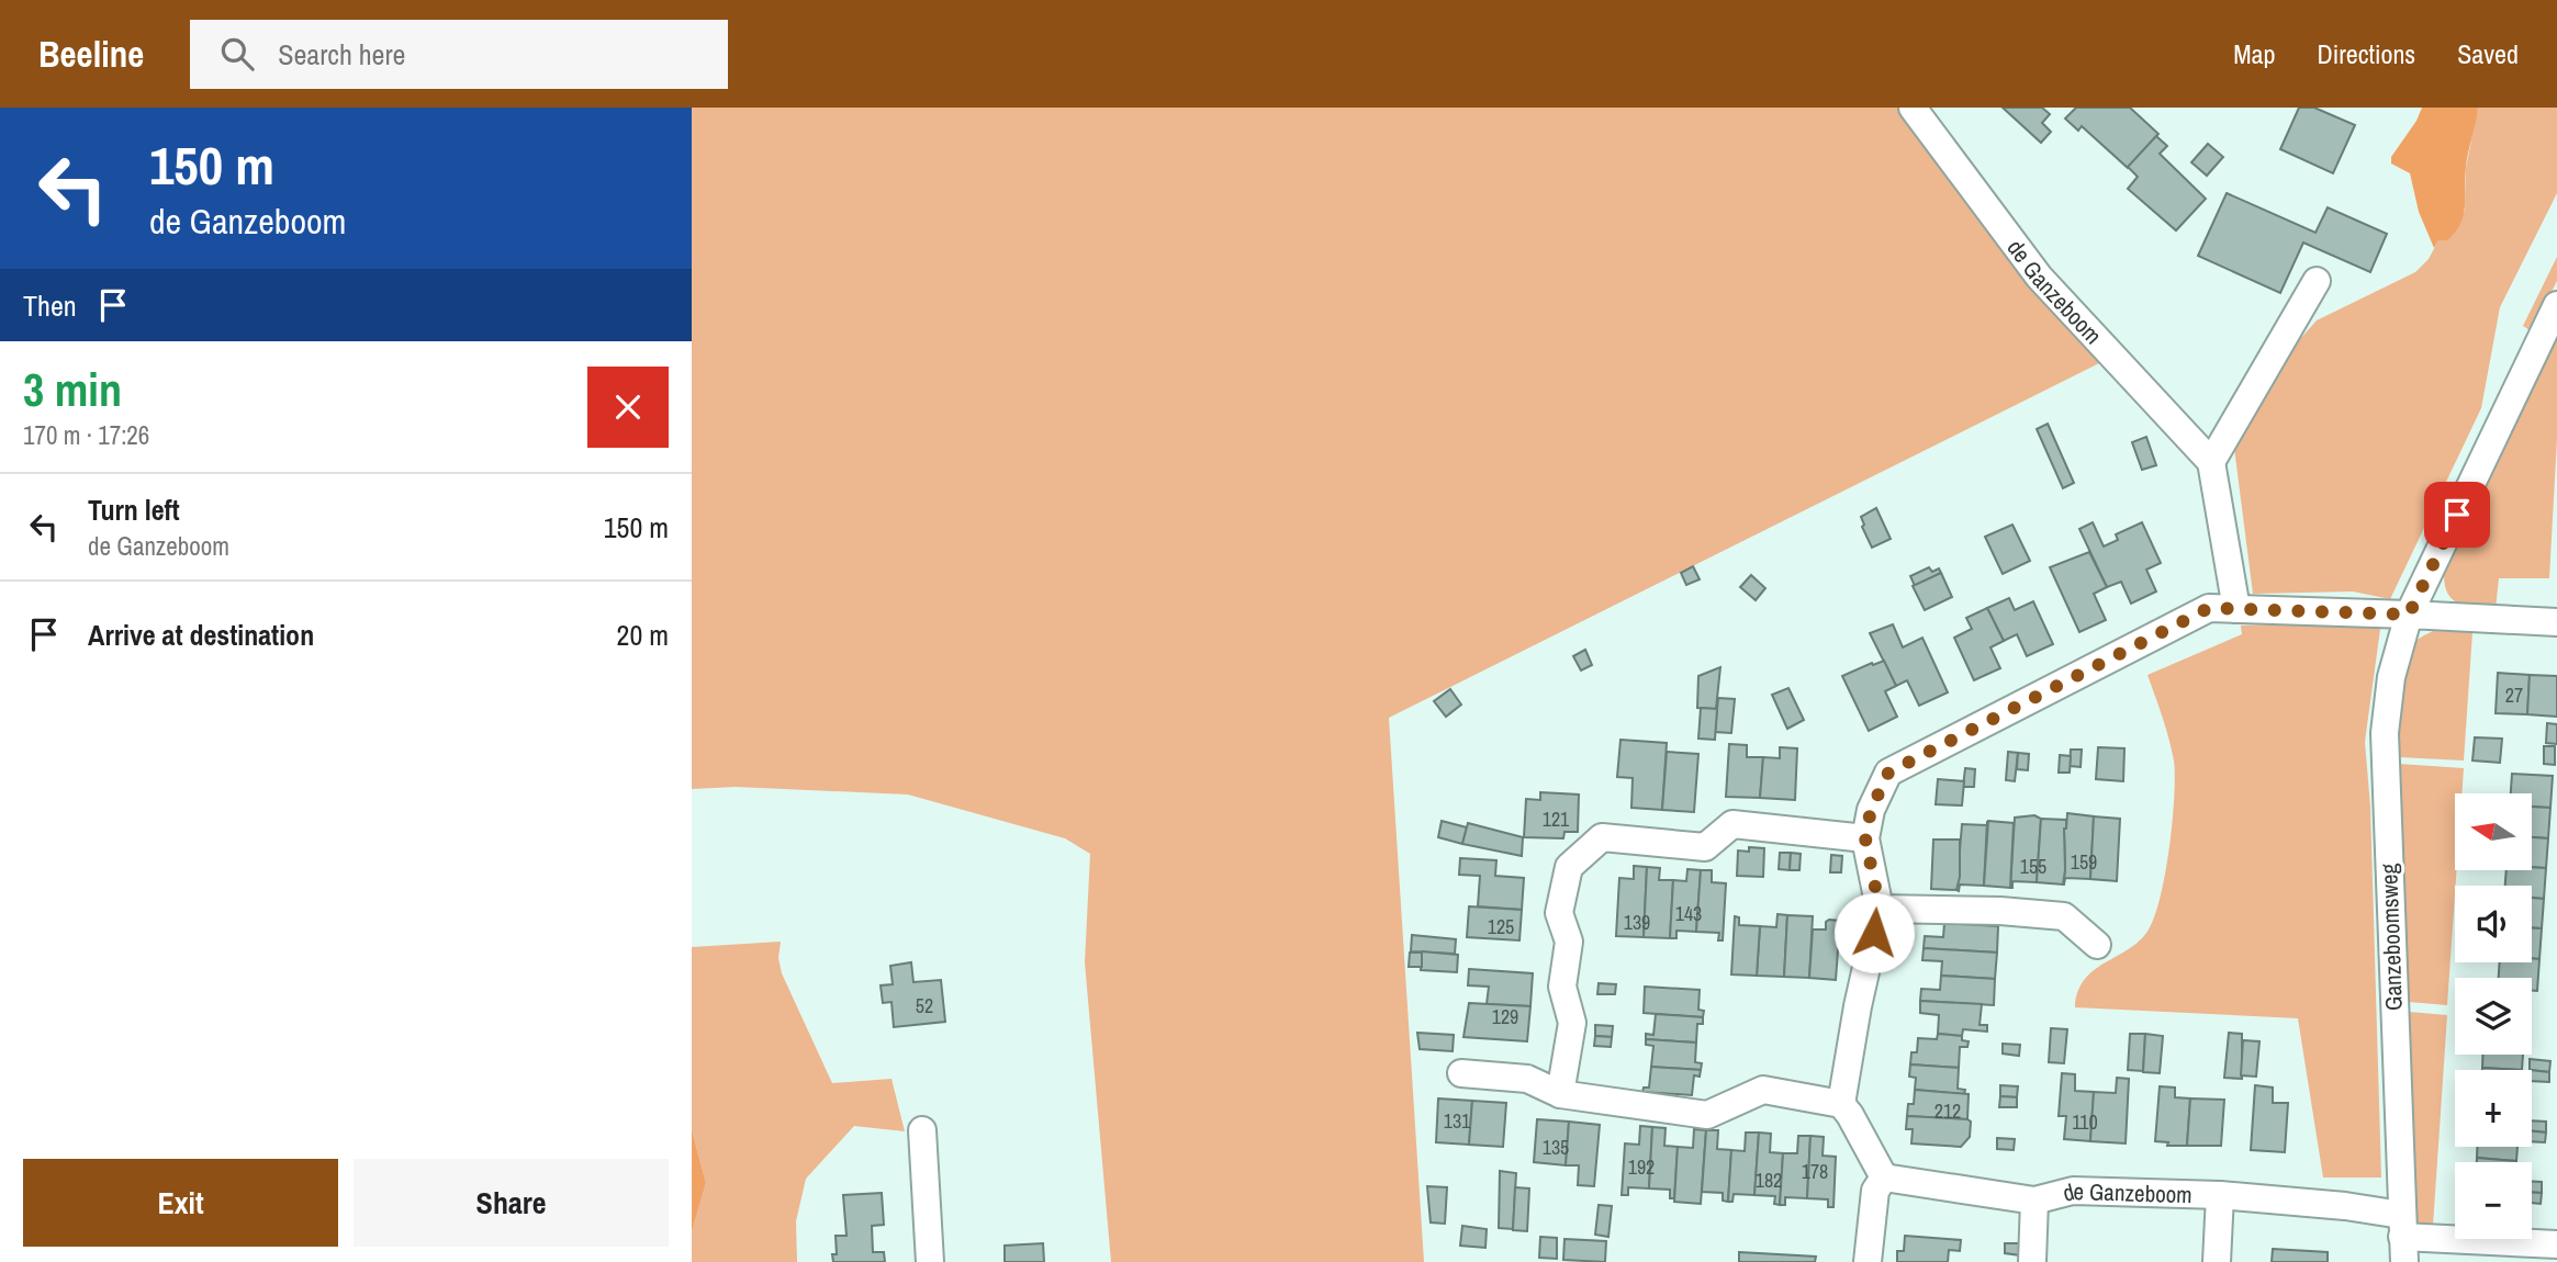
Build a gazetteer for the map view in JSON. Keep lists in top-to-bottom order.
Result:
{
  "streets": {
    "street": ["de Ganzeboom", "Ganzeboomsweg"]
  },
  "crossings": [
    ["de Ganzeboom", "Ganzeboomsweg"]
  ],
  "house_numbers": [
    "27",
    "121",
    "159",
    "155",
    "143",
    "139",
    "125",
    "52",
    "129",
    "212",
    "131",
    "110",
    "135",
    "192",
    "178",
    "182"
  ],
  "north": "left",
  "page": {
    "header": "Beeline",
    "search": "Search here",
    "nav": ["Map", "Directions", "Saved"],
    "turn": ["150 m", "de Ganzeboom"],
    "then": "Then",
    "heading": ["3 min", "170 m · 17:26"],
    "list": [
      {
        "name": "Turn left",
        "note": "de Ganzeboom",
        "value": "150 m"
      },
      {
        "name": "Arrive at destination",
        "value": "20 m"
      }
    ],
    "map_buttons": ["+", "−"],
    "buttons": ["Exit", "Share"]
  }
}
